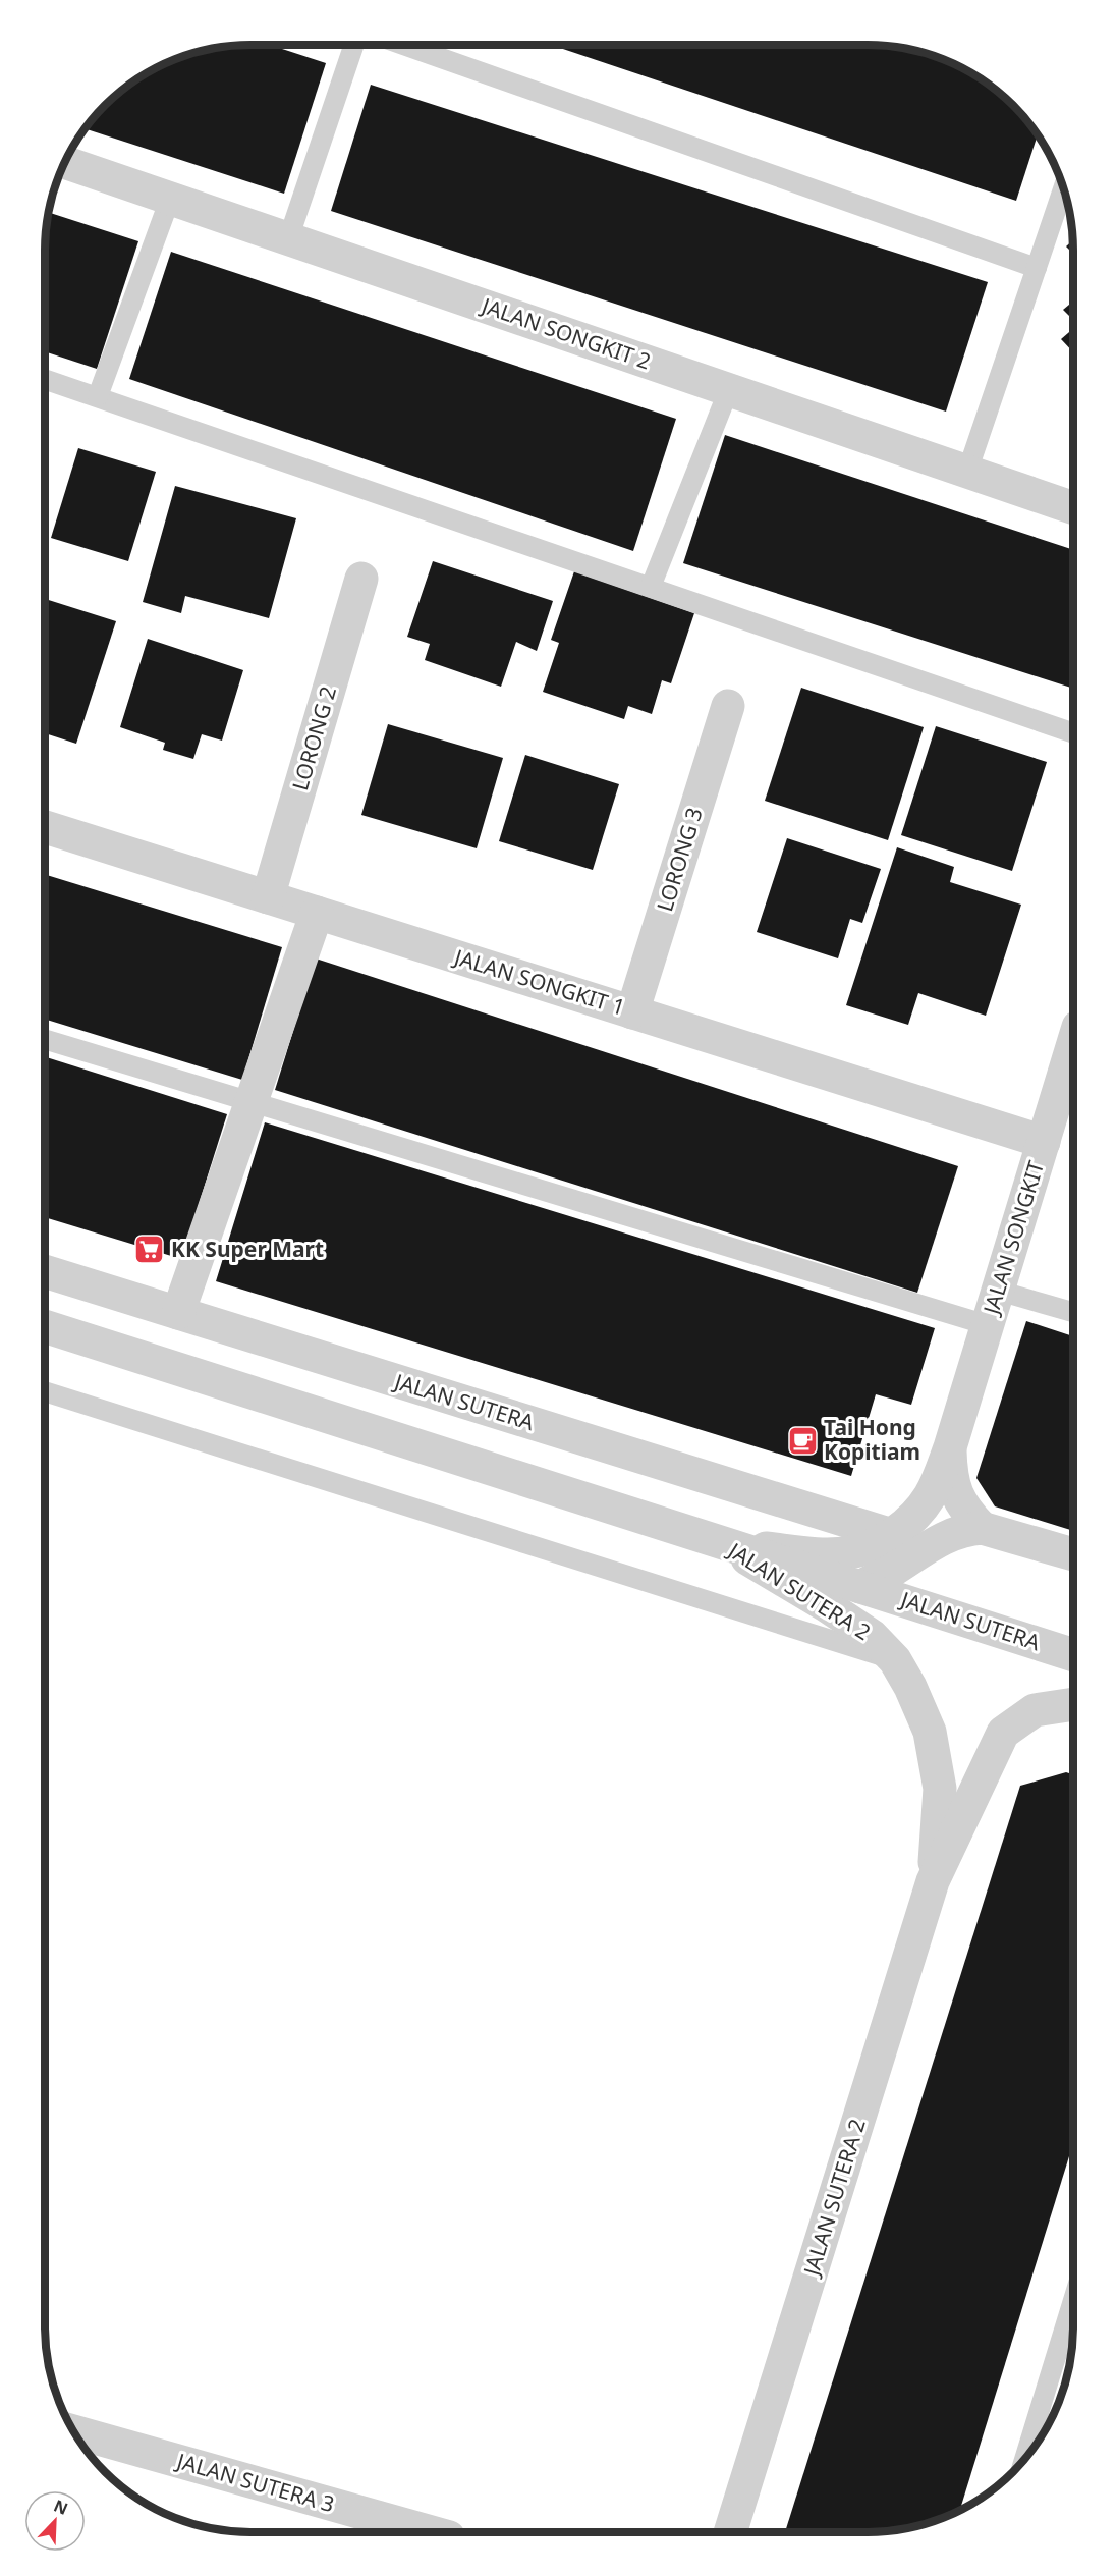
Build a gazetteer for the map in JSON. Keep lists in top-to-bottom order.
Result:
{
  "streets": {
    "street": [
      "JALAN SONGKIT 2",
      "LORONG 2",
      "LORONG 3",
      "JALAN SONGKIT 1",
      "JALAN SONGKIT",
      "JALAN SUTERA",
      "JALAN SUTERA 2",
      "JALAN SUTERA 3"
    ]
  },
  "crossings": [
    ["LORONG 2", "JALAN SONGKIT 1"],
    ["LORONG 3", "JALAN SONGKIT 1"],
    ["JALAN SONGKIT 1", "JALAN SONGKIT"],
    ["JALAN SONGKIT", "JALAN SUTERA"],
    ["JALAN SONGKIT", "JALAN SUTERA 2"],
    ["JALAN SUTERA", "JALAN SUTERA 2"]
  ],
  "places": {
    "supermarket": ["KK Super Mart"],
    "cafe": ["Tai Hong Kopitiam"]
  },
  "north": "top right"
}
